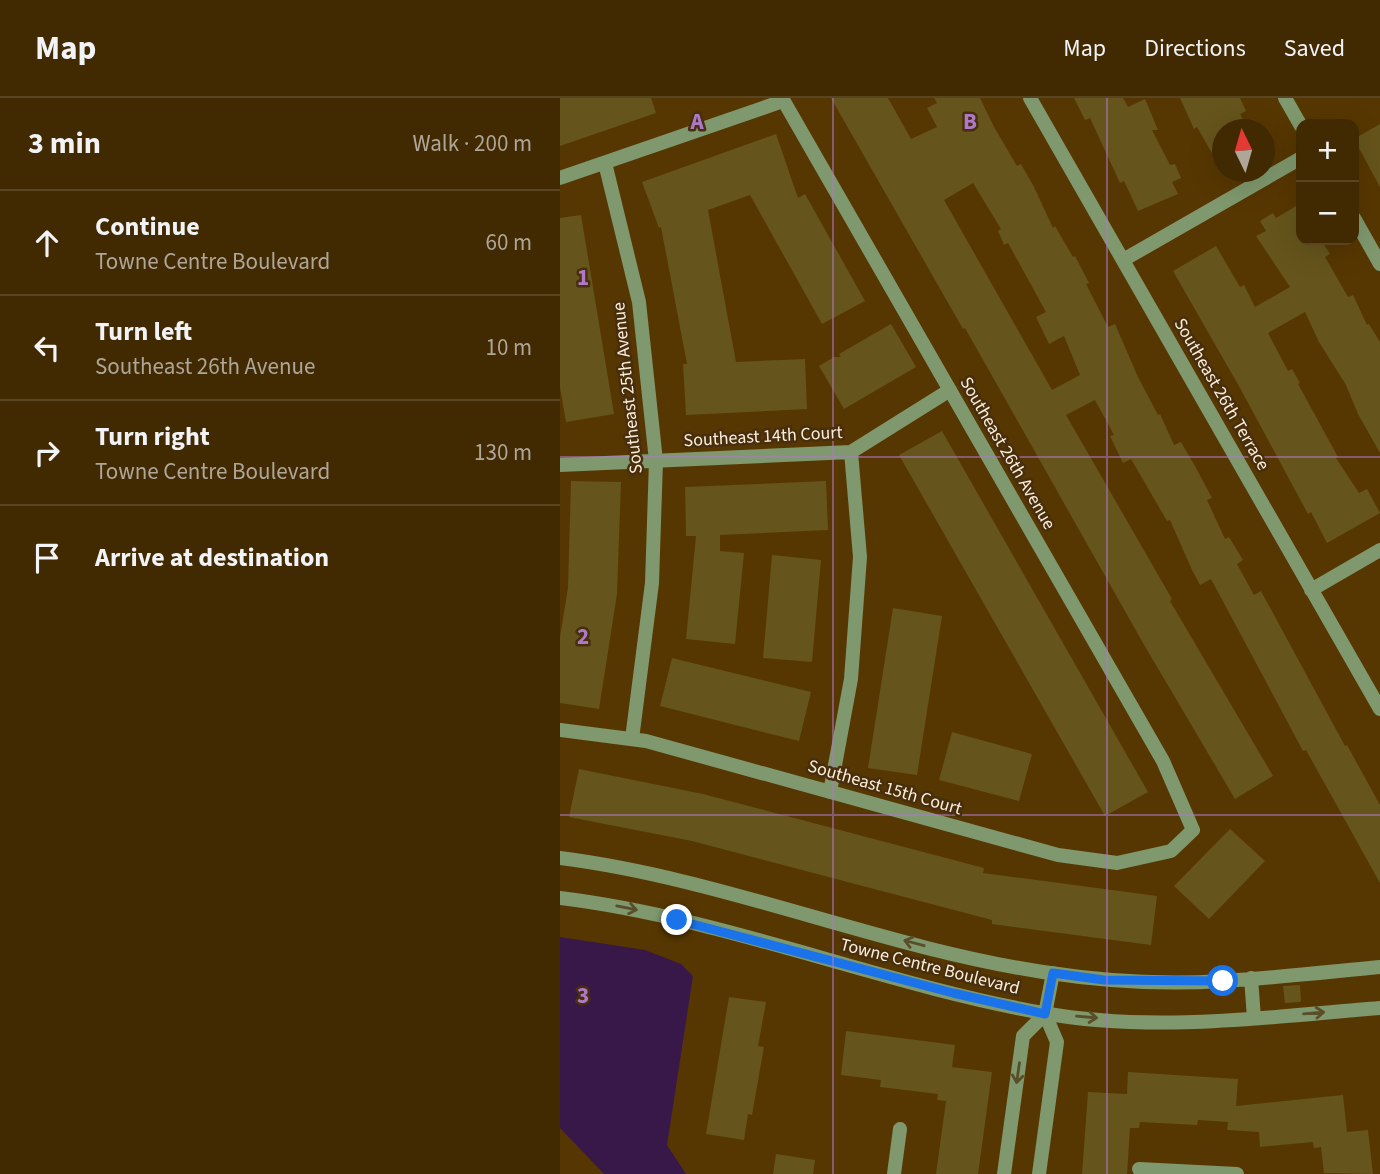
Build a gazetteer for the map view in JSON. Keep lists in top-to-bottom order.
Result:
{
  "streets": {
    "street": [
      "Southeast 25th Avenue",
      "Southeast 26th Terrace",
      "Southeast 14th Court",
      "Southeast 26th Avenue",
      "Southeast 15th Court",
      "Towne Centre Boulevard"
    ]
  },
  "crossings": [
    ["Southeast 25th Avenue", "Southeast 14th Court"],
    ["Southeast 25th Avenue", "Southeast 15th Court"],
    ["Southeast 14th Court", "Southeast 26th Avenue"],
    ["Southeast 26th Avenue", "Southeast 15th Court"]
  ],
  "north": "top",
  "page": {
    "header": "Map",
    "nav": ["Map", "Directions", "Saved"],
    "heading": ["3 min", "Walk · 200 m"],
    "map_buttons": ["+", "−"],
    "list": [
      ["Continue", "Towne Centre Boulevard", "60 m"],
      ["Turn left", "Southeast 26th Avenue", "10 m"],
      ["Turn right", "Towne Centre Boulevard", "130 m"],
      "Arrive at destination"
    ]
  },
  "grid": {
    "columns": ["A", "B"],
    "rows": ["1", "2", "3"]
  }
}
